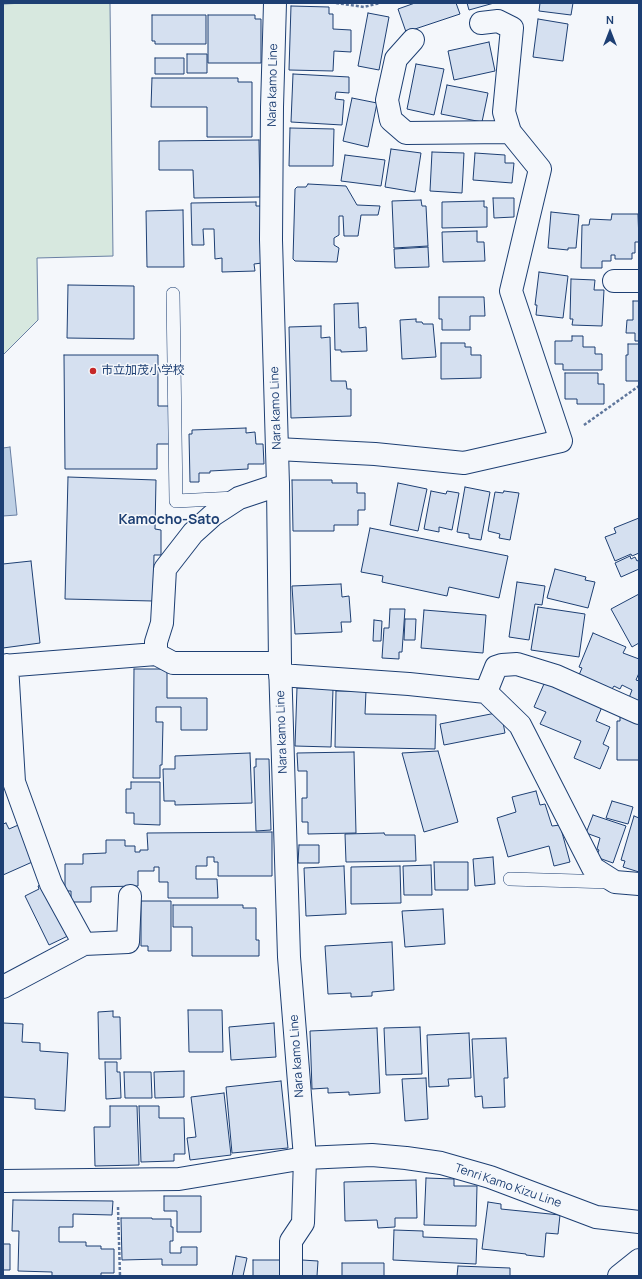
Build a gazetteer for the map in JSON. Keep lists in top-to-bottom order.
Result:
{
  "streets": {
    "street": ["Nara kamo Line", "Tenri Kamo Kizu Line"]
  },
  "crossings": [
    ["Nara kamo Line", "Tenri Kamo Kizu Line"]
  ],
  "districts": ["Kamocho-Sato"],
  "places": ["市立加茂小学校"],
  "north": "top"
}
